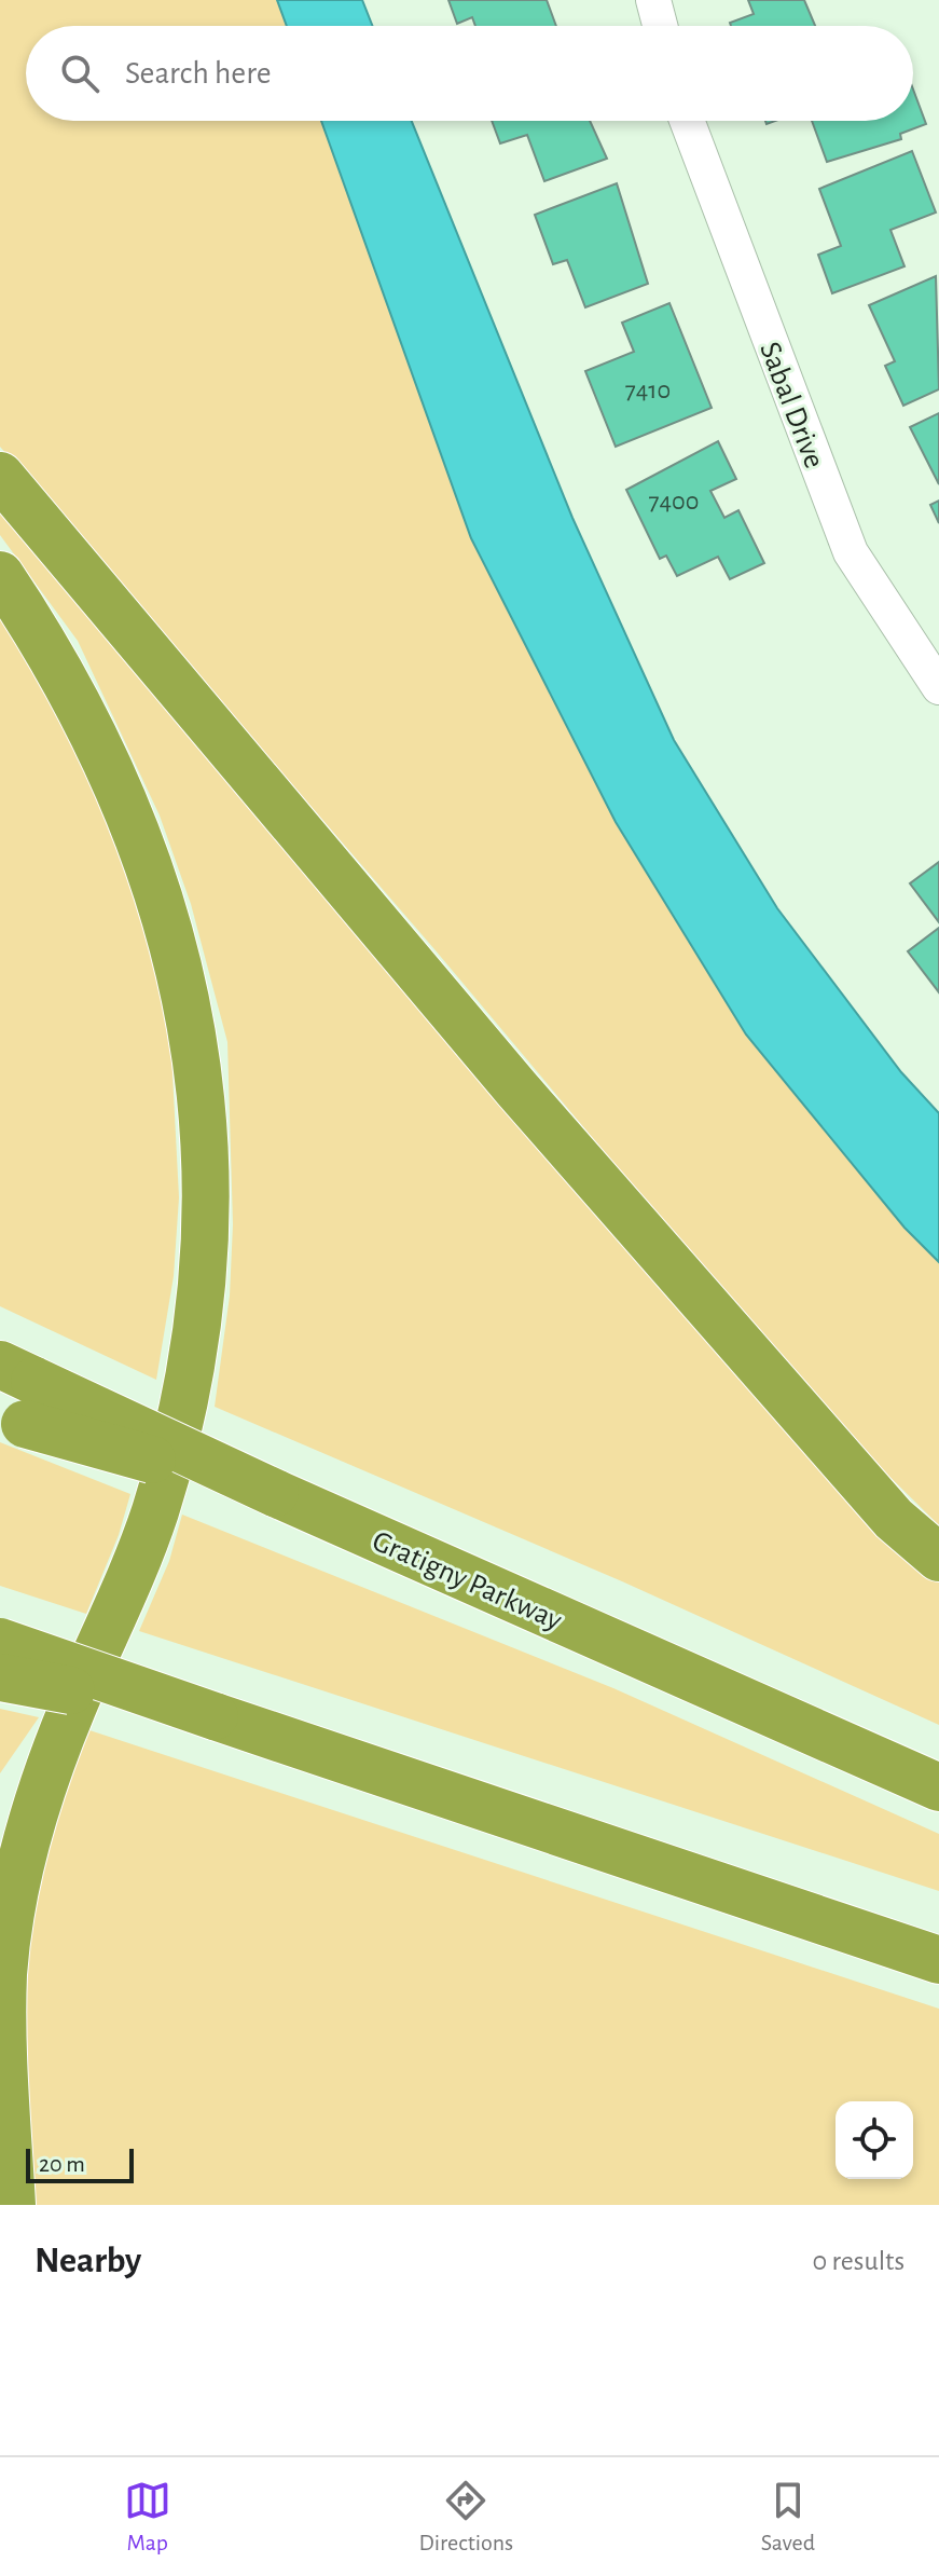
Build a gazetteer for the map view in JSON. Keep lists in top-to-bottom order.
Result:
{
  "streets": {
    "highway": ["Gratigny Parkway"],
    "street": ["Sabal Drive"]
  },
  "house_numbers": ["7410", "7400"],
  "scale_bar": "20 m",
  "page": {
    "search": "Search here",
    "scale": "20 m",
    "heading": ["Nearby", "0 results"],
    "nav": ["Map", "Directions", "Saved"]
  }
}
